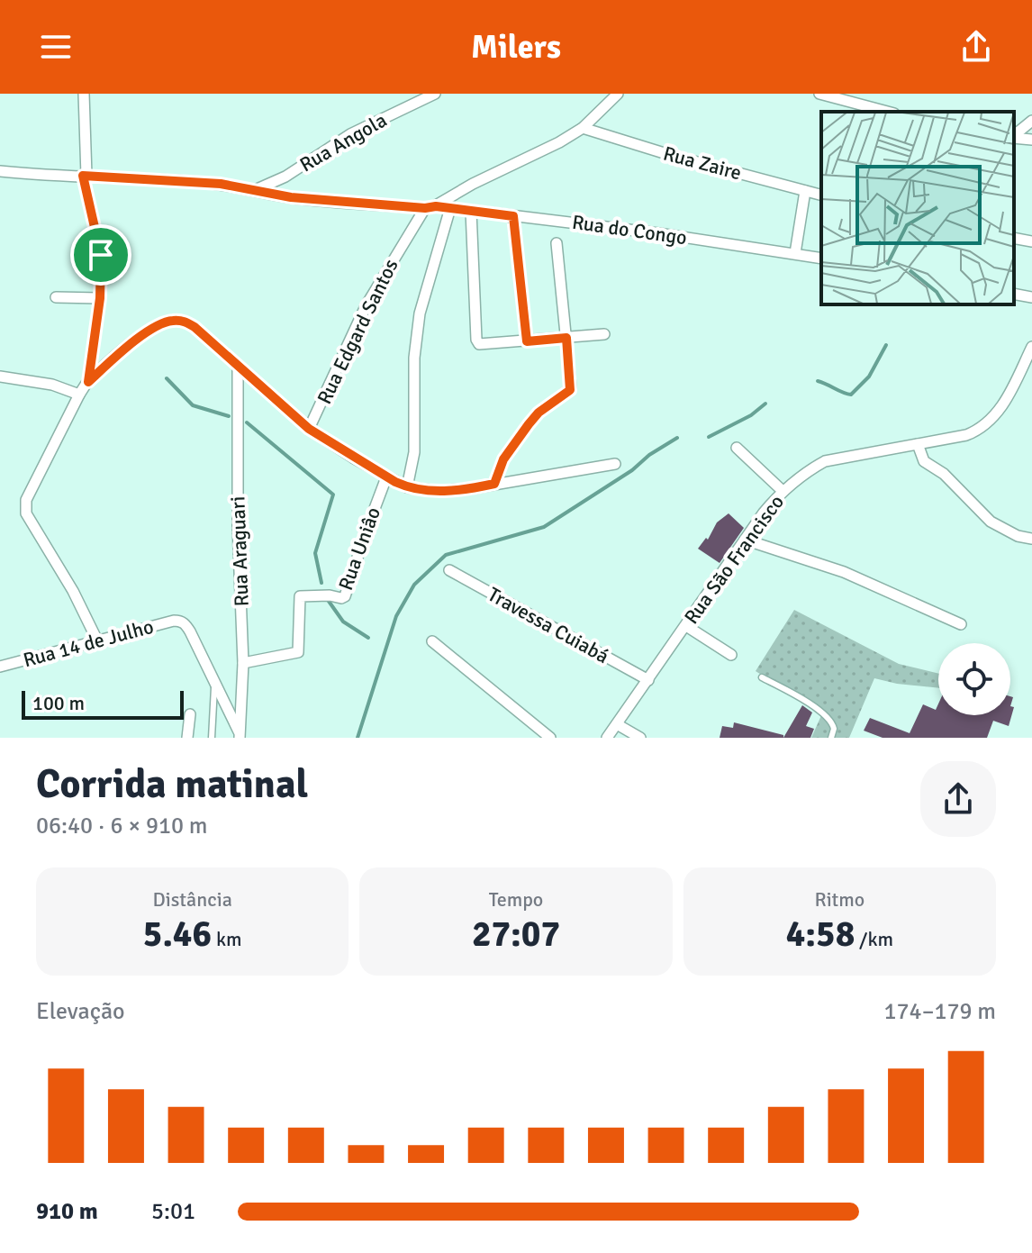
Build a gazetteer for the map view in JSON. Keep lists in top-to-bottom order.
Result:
{
  "streets": {
    "street": [
      "Rua Angola",
      "Rua Zaire",
      "Rua do Congo",
      "Rua Edgard Santos",
      "Rua Uniâo",
      "Rua Araguari",
      "Rua São Francisco",
      "Travessa Cuiabá",
      "Rua 14 de Julho"
    ]
  },
  "crossings": [
    ["Rua Angola", "Rua do Congo"],
    ["Rua do Congo", "Rua Edgard Santos"],
    ["Rua Uniâo", "Rua Araguari"],
    ["Rua Araguari", "Rua 14 de Julho"],
    ["Rua São Francisco", "Travessa Cuiabá"]
  ],
  "scale_bar": "100 m",
  "page": {
    "header": "Milers",
    "scale": "100 m",
    "heading": ["Corrida matinal", "06:40 · 6 × 910 m"],
    "stats": [
      ["Distância", "5.46 km"],
      ["Tempo", "27:07"],
      ["Ritmo", "4:58 /km"]
    ],
    "chart": ["Elevação", "174–179 m"],
    "list": [
      {
        "name": "910 m",
        "note": "5:01"
      }
    ]
  }
}
